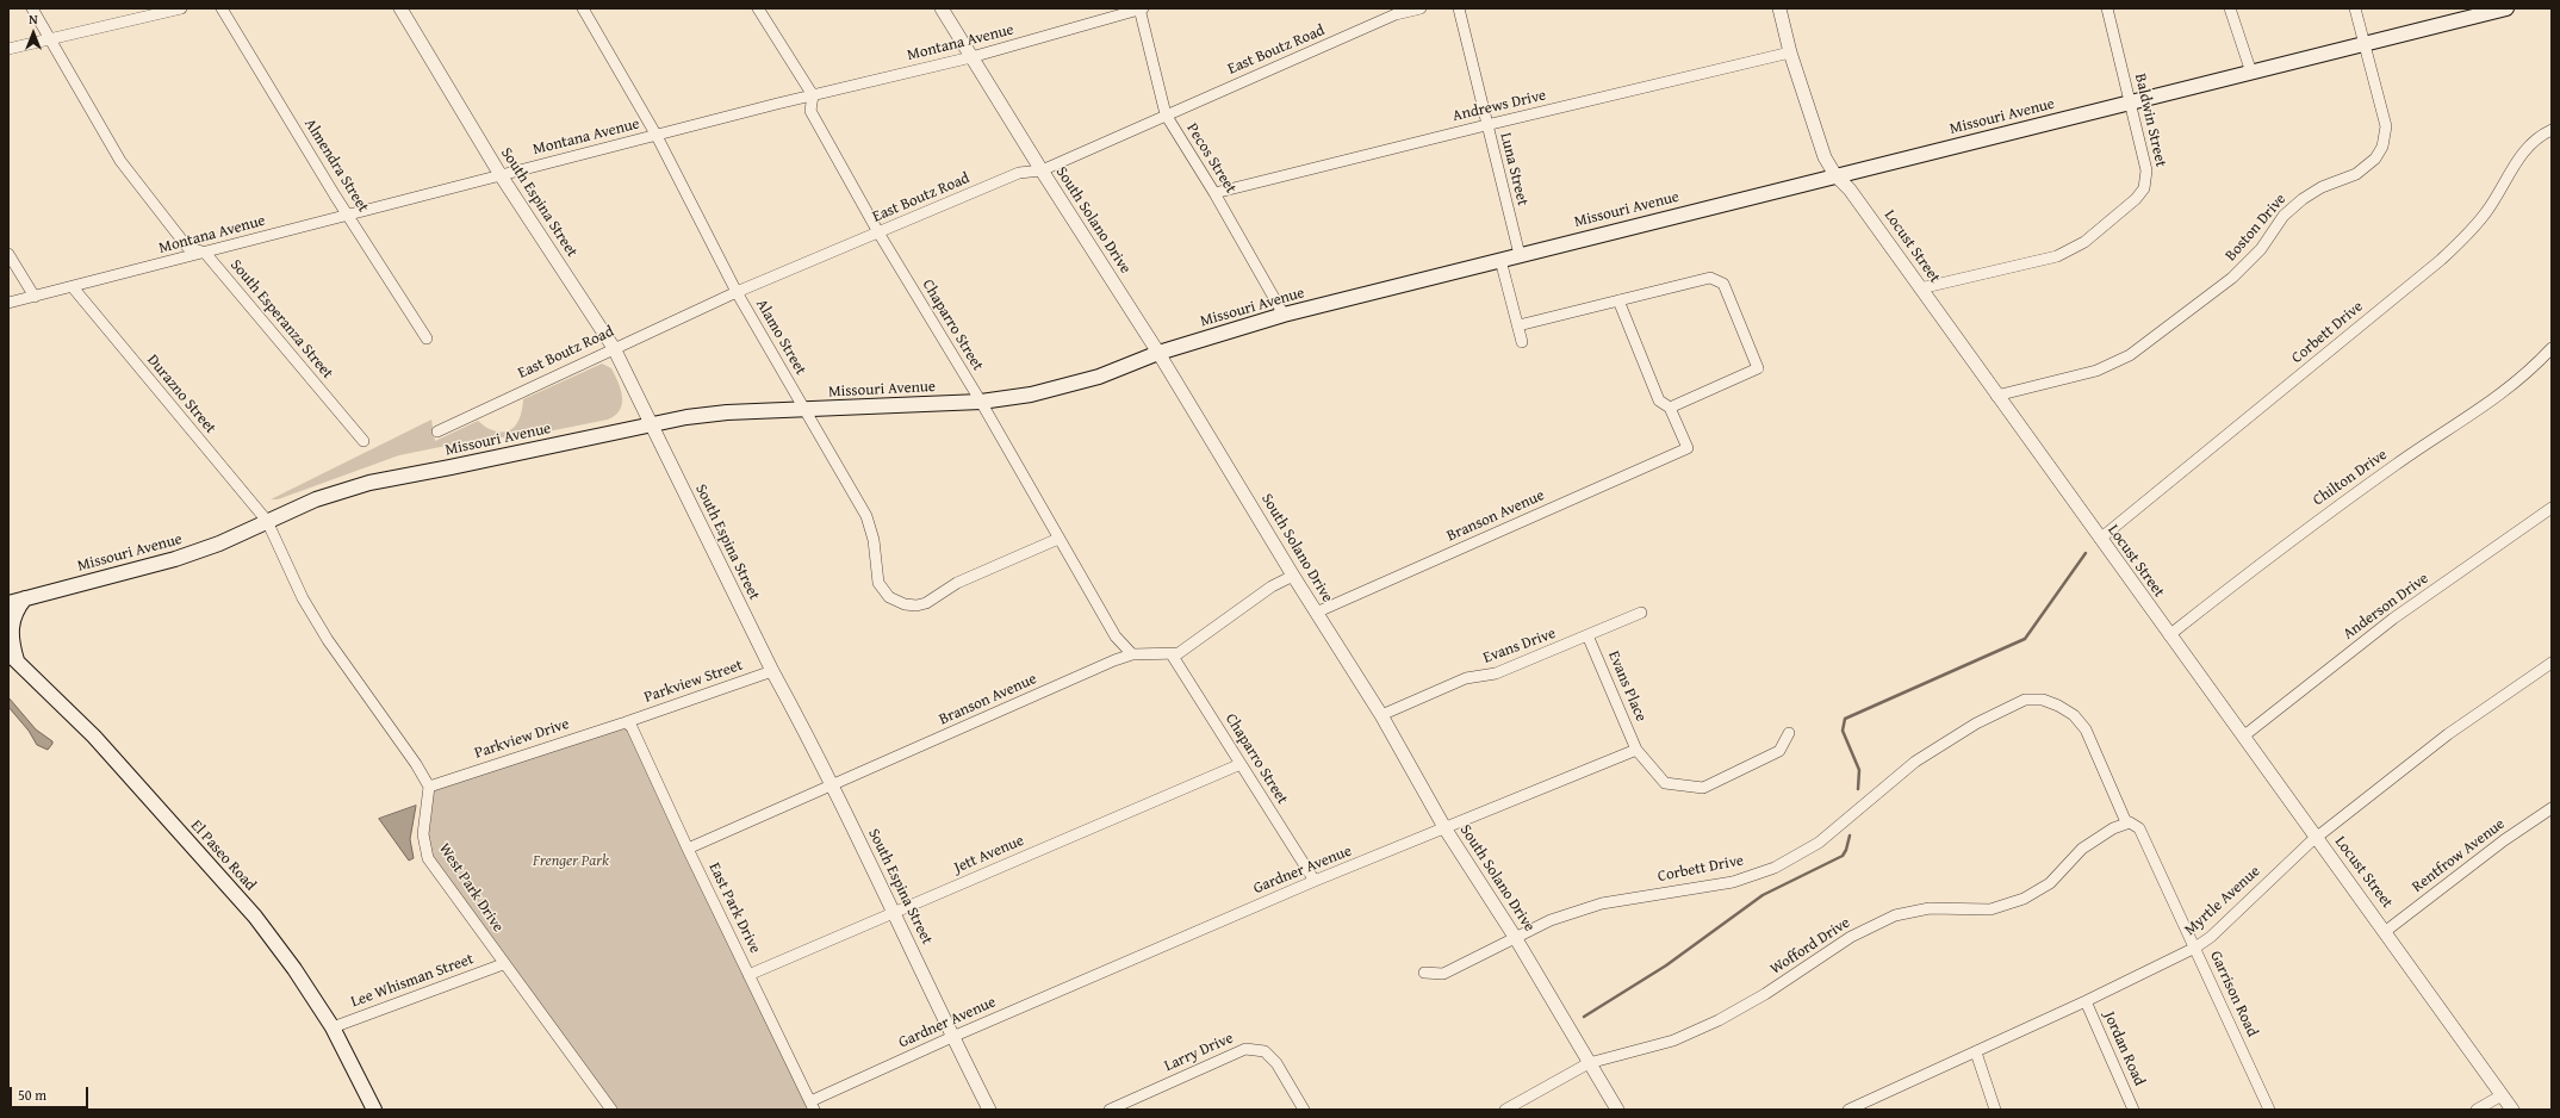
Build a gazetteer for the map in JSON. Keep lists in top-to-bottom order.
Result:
{
  "streets": {
    "main road": ["Missouri Avenue", "El Paseo Road"],
    "street": [
      "Montana Avenue",
      "East Boutz Road",
      "Andrews Drive",
      "Baldwin Street",
      "Pecos Street",
      "Almendra Street",
      "Luna Street",
      "South Espina Street",
      "South Solano Drive",
      "Boston Drive",
      "Locust Street",
      "South Esperanza Street",
      "Chaparro Street",
      "Corbett Drive",
      "Alamo Street",
      "Durazno Street",
      "Chilton Drive",
      "Branson Avenue",
      "Anderson Drive",
      "Evans Drive",
      "Parkview Street",
      "Evans Place",
      "Parkview Drive",
      "Jett Avenue",
      "Rentfrow Avenue",
      "Gardner Avenue",
      "West Park Drive",
      "Myrtle Avenue",
      "East Park Drive",
      "Wofford Drive",
      "Lee Whisman Street",
      "Garrison Road",
      "Jordan Road",
      "Larry Drive"
    ]
  },
  "crossings": [
    ["Montana Avenue", "Pecos Street"],
    ["Montana Avenue", "Almendra Street"],
    ["Montana Avenue", "South Espina Street"],
    ["Montana Avenue", "South Solano Drive"],
    ["Montana Avenue", "South Esperanza Street"],
    ["Montana Avenue", "Chaparro Street"],
    ["Montana Avenue", "Alamo Street"],
    ["Montana Avenue", "Durazno Street"],
    ["East Boutz Road", "Pecos Street"],
    ["East Boutz Road", "South Espina Street"],
    ["East Boutz Road", "South Solano Drive"],
    ["East Boutz Road", "Chaparro Street"],
    ["East Boutz Road", "Alamo Street"],
    ["Andrews Drive", "Pecos Street"],
    ["Andrews Drive", "Luna Street"],
    ["Andrews Drive", "Locust Street"],
    ["Missouri Avenue", "Baldwin Street"],
    ["Missouri Avenue", "Pecos Street"],
    ["Missouri Avenue", "Luna Street"],
    ["Missouri Avenue", "South Espina Street"],
    ["Missouri Avenue", "South Solano Drive"],
    ["Missouri Avenue", "Boston Drive"],
    ["Missouri Avenue", "Locust Street"],
    ["Missouri Avenue", "Chaparro Street"],
    ["Missouri Avenue", "Alamo Street"],
    ["Missouri Avenue", "Durazno Street"],
    ["Baldwin Street", "Locust Street"],
    ["South Espina Street", "Branson Avenue"],
    ["South Espina Street", "Parkview Street"],
    ["South Espina Street", "Jett Avenue"],
    ["South Espina Street", "Gardner Avenue"],
    ["South Solano Drive", "Corbett Drive"],
    ["South Solano Drive", "Branson Avenue"],
    ["South Solano Drive", "Evans Drive"],
    ["South Solano Drive", "Gardner Avenue"],
    ["South Solano Drive", "Wofford Drive"],
    ["Boston Drive", "Locust Street"],
    ["Locust Street", "Corbett Drive"],
    ["Locust Street", "Chilton Drive"],
    ["Locust Street", "Anderson Drive"],
    ["Locust Street", "Rentfrow Avenue"],
    ["Locust Street", "Myrtle Avenue"],
    ["Chaparro Street", "Alamo Street"],
    ["Chaparro Street", "Branson Avenue"],
    ["Chaparro Street", "Jett Avenue"],
    ["Chaparro Street", "Gardner Avenue"],
    ["Corbett Drive", "Wofford Drive"],
    ["Corbett Drive", "Garrison Road"],
    ["Branson Avenue", "East Park Drive"],
    ["Evans Drive", "Evans Place"],
    ["Parkview Street", "Parkview Drive"],
    ["Parkview Street", "East Park Drive"],
    ["Evans Place", "Gardner Avenue"],
    ["Parkview Drive", "West Park Drive"],
    ["Parkview Drive", "East Park Drive"],
    ["Jett Avenue", "East Park Drive"],
    ["El Paseo Road", "Lee Whisman Street"],
    ["Gardner Avenue", "East Park Drive"],
    ["West Park Drive", "Lee Whisman Street"],
    ["Myrtle Avenue", "Garrison Road"],
    ["Myrtle Avenue", "Jordan Road"],
    ["Wofford Drive", "Garrison Road"]
  ],
  "parks": ["Frenger Park"],
  "scale_bar": "50 m",
  "north": "top"
}
